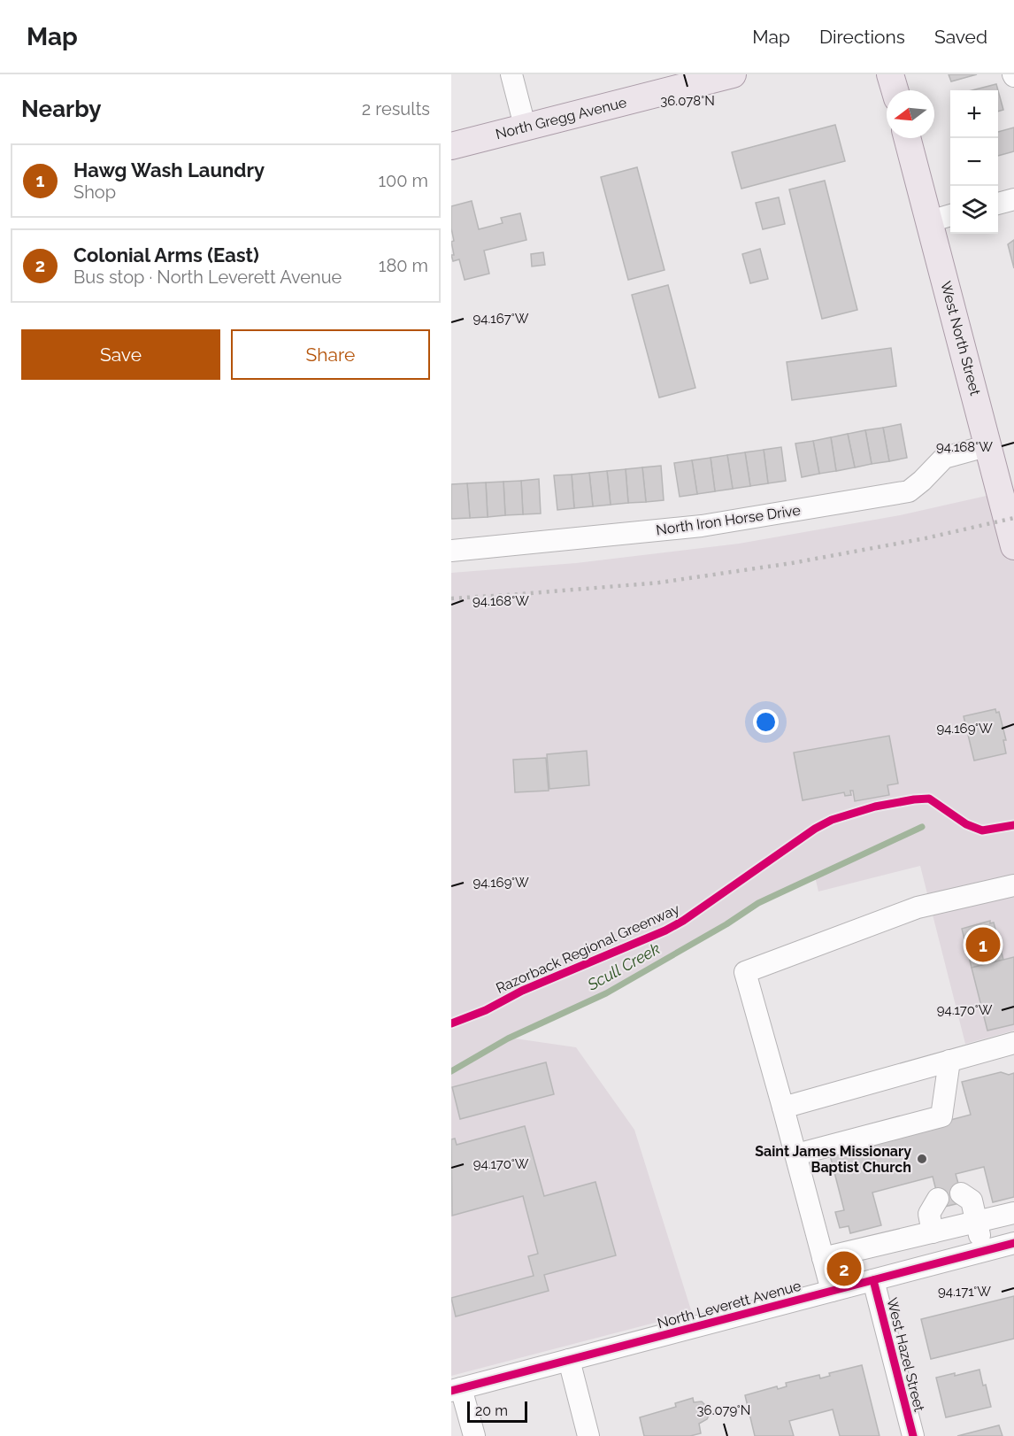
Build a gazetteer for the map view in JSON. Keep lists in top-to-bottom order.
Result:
{
  "streets": {
    "main road": ["North Gregg Avenue", "West North Street"],
    "street": ["North Iron Horse Drive", "North Leverett Avenue", "West Hazel Street"],
    "cycle path": ["Razorback Regional Greenway"]
  },
  "crossings": [
    ["West North Street", "North Iron Horse Drive"],
    ["North Leverett Avenue", "West Hazel Street"]
  ],
  "water": ["Scull Creek"],
  "places": ["Saint James Missionary Baptist Church"],
  "scale_bar": "20 m",
  "north": "left",
  "page": {
    "header": "Map",
    "nav": ["Map", "Directions", "Saved"],
    "heading": ["Nearby", "2 results"],
    "map_buttons": ["+", "−"],
    "list": [
      {
        "mark": "1",
        "name": "Hawg Wash Laundry",
        "note": "Shop",
        "value": "100 m"
      },
      {
        "mark": "2",
        "name": "Colonial Arms (East)",
        "note": "Bus stop · North Leverett Avenue",
        "value": "180 m"
      }
    ],
    "buttons": ["Save", "Share"],
    "pins": ["1", "2"],
    "scale": "20 m"
  },
  "coordinates": [
    "36.078°N",
    "94.167°W",
    "94.168°W",
    "94.169°W",
    "94.170°W",
    "94.171°W",
    "36.079°N"
  ]
}
